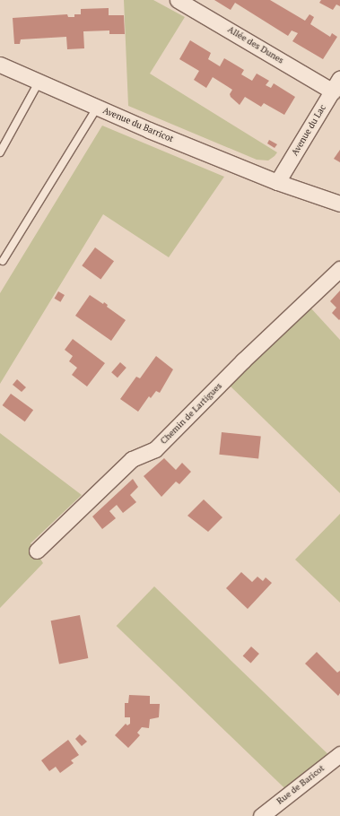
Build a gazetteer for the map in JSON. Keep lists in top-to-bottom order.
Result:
{
  "streets": {
    "street": [
      "Allée des Dunes",
      "Avenue du Barricot",
      "Avenue du Lac",
      "Chemin de Lartigues",
      "Rue de Baricot"
    ]
  },
  "crossings": [
    ["Allée des Dunes", "Avenue du Lac"],
    ["Avenue du Barricot", "Avenue du Lac"]
  ]
}
